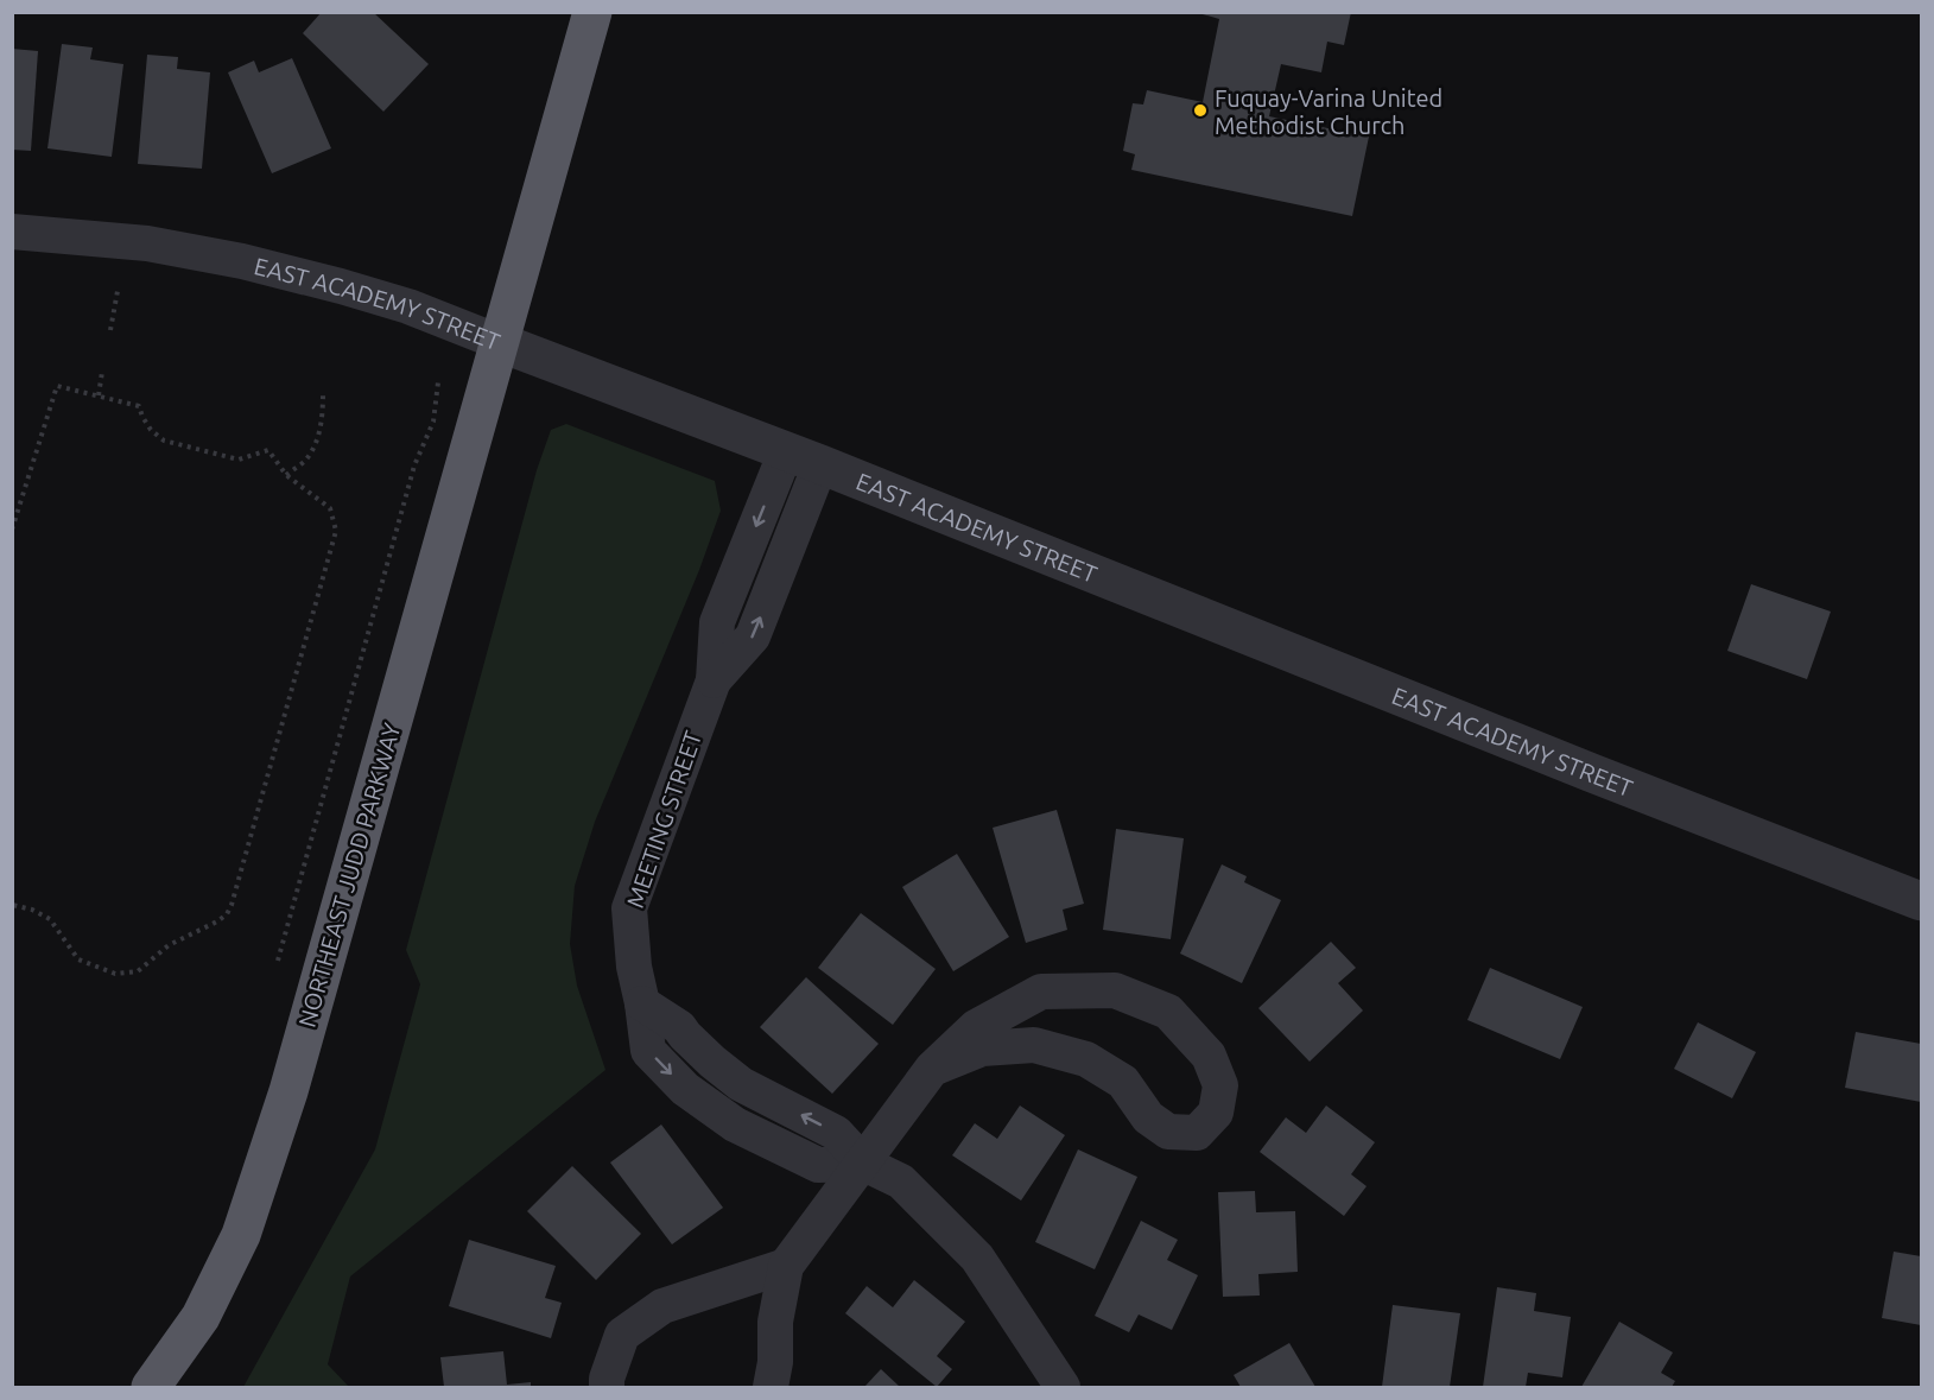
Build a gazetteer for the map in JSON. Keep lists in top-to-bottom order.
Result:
{
  "streets": {
    "highway": ["NORTHEAST JUDD PARKWAY"],
    "street": ["EAST ACADEMY STREET", "MEETING STREET"]
  },
  "crossings": [
    ["EAST ACADEMY STREET", "MEETING STREET"],
    ["EAST ACADEMY STREET", "NORTHEAST JUDD PARKWAY"]
  ],
  "places": ["Fuquay-Varina United Methodist Church"]
}
